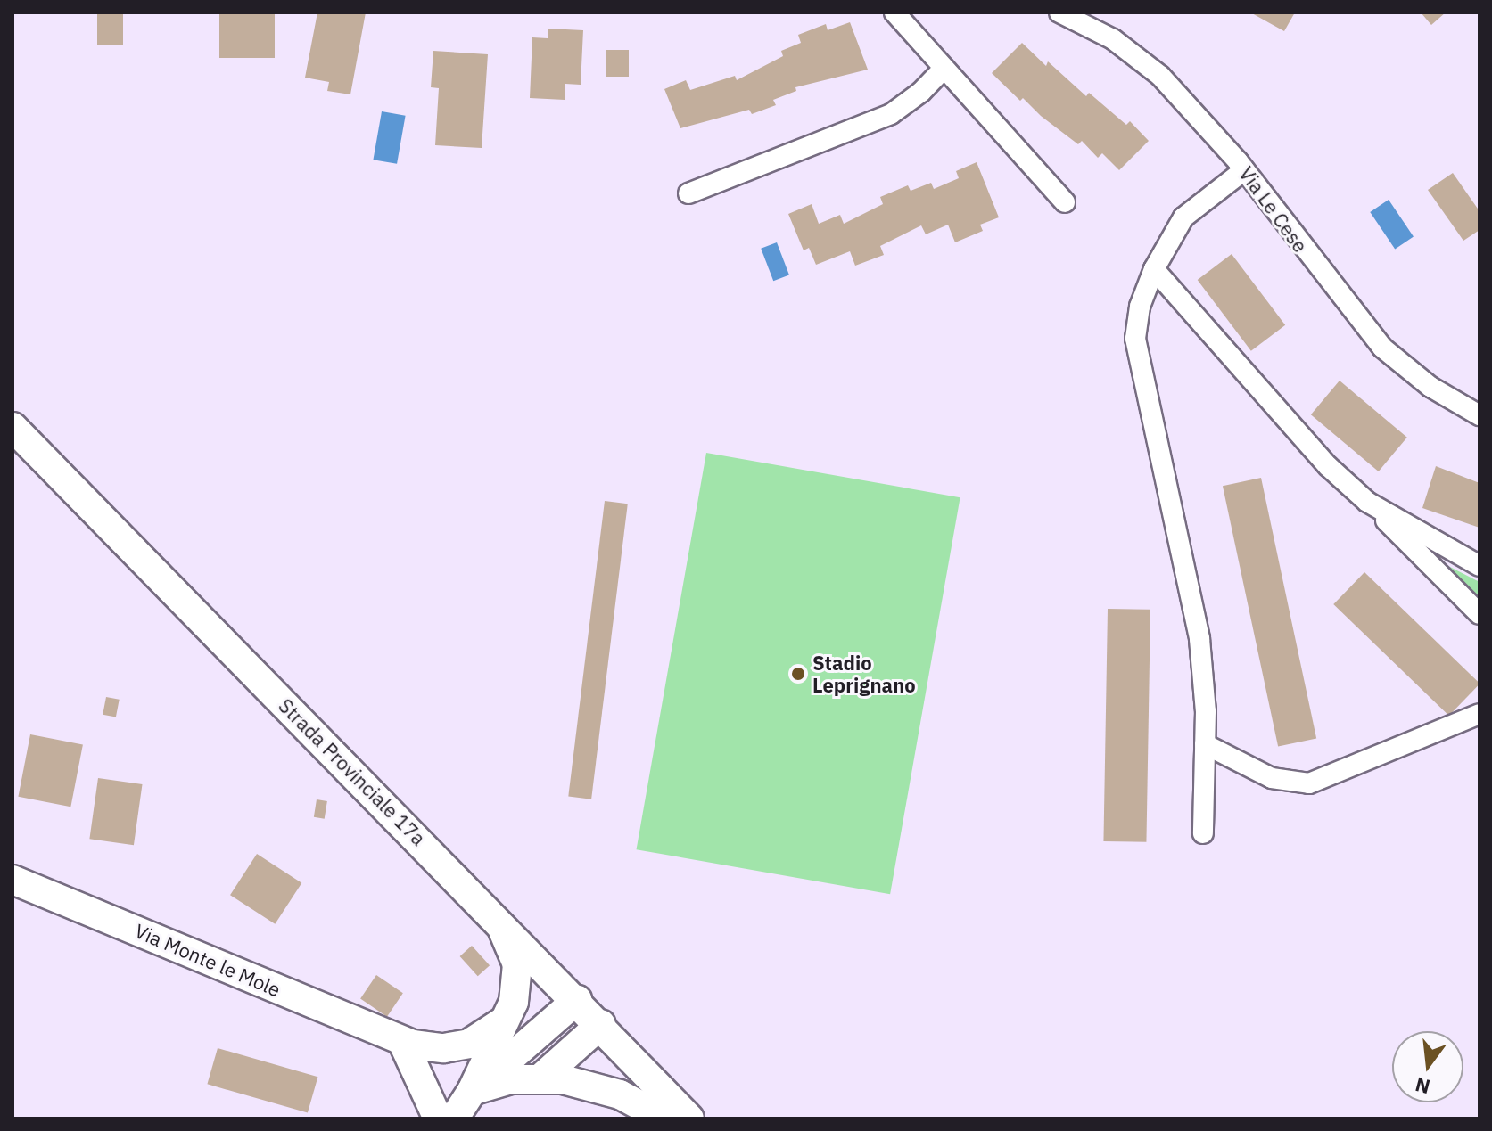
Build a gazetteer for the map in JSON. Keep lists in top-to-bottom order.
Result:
{
  "streets": {
    "street": ["Via Le Cese", "Strada Provinciale 17a", "Via Monte le Mole"]
  },
  "places": ["Stadio Leprignano"],
  "north": "bottom"
}
